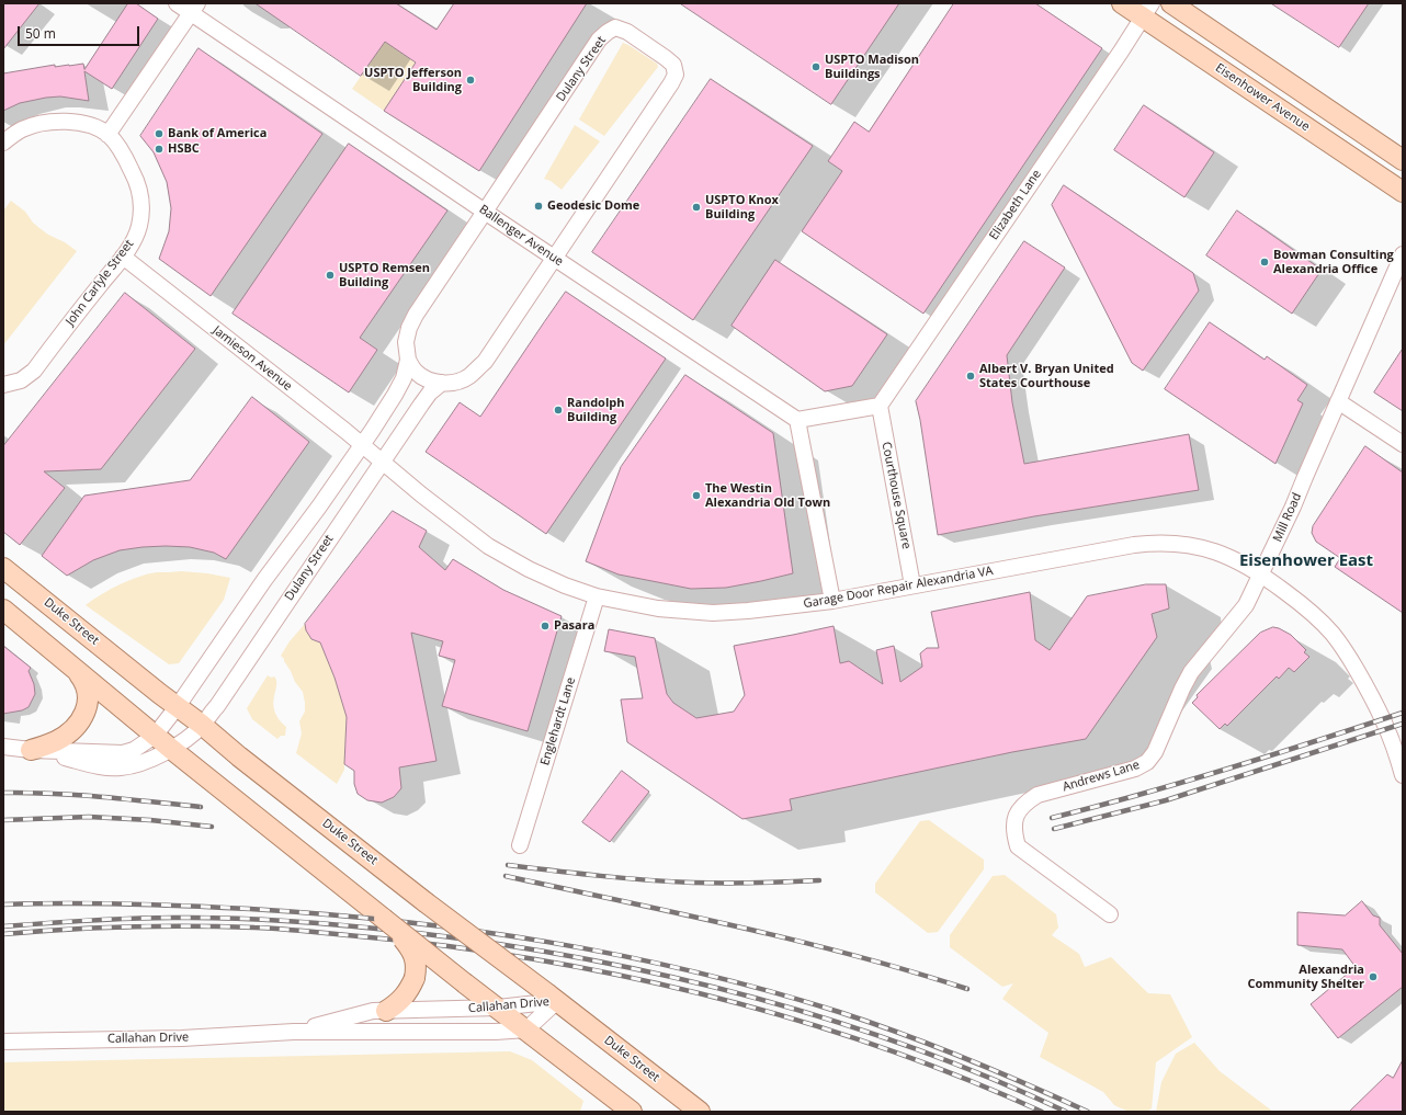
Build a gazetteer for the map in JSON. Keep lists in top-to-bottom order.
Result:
{
  "streets": {
    "main road": ["Eisenhower Avenue", "Duke Street"],
    "street": [
      "Dulany Street",
      "Elizabeth Lane",
      "Ballenger Avenue",
      "John Carlyle Street",
      "Jamieson Avenue",
      "Courthouse Square",
      "Mill Road",
      "Garage Door Repair Alexandria VA",
      "Englehardt Lane",
      "Andrews Lane",
      "Callahan Drive"
    ]
  },
  "crossings": [
    ["Dulany Street", "Ballenger Avenue"],
    ["Dulany Street", "Jamieson Avenue"],
    ["Dulany Street", "Garage Door Repair Alexandria VA"],
    ["Dulany Street", "Duke Street"],
    ["Eisenhower Avenue", "Elizabeth Lane"],
    ["Elizabeth Lane", "Courthouse Square"],
    ["John Carlyle Street", "Jamieson Avenue"],
    ["Jamieson Avenue", "Garage Door Repair Alexandria VA"],
    ["Courthouse Square", "Garage Door Repair Alexandria VA"],
    ["Mill Road", "Garage Door Repair Alexandria VA"],
    ["Mill Road", "Andrews Lane"],
    ["Garage Door Repair Alexandria VA", "Englehardt Lane"],
    ["Garage Door Repair Alexandria VA", "Andrews Lane"],
    ["Duke Street", "Callahan Drive"]
  ],
  "districts": ["Eisenhower East"],
  "places": [
    "USPTO Madison Buildings",
    "USPTO Jefferson Building",
    "Bank of America",
    "HSBC",
    "Geodesic Dome",
    "USPTO Knox Building",
    "Bowman Consulting Alexandria Office",
    "USPTO Remsen Building",
    "Albert V. Bryan United States Courthouse",
    "Randolph Building",
    "The Westin Alexandria Old Town",
    "Pasara",
    "Alexandria Community Shelter"
  ],
  "scale_bar": "50 m"
}
